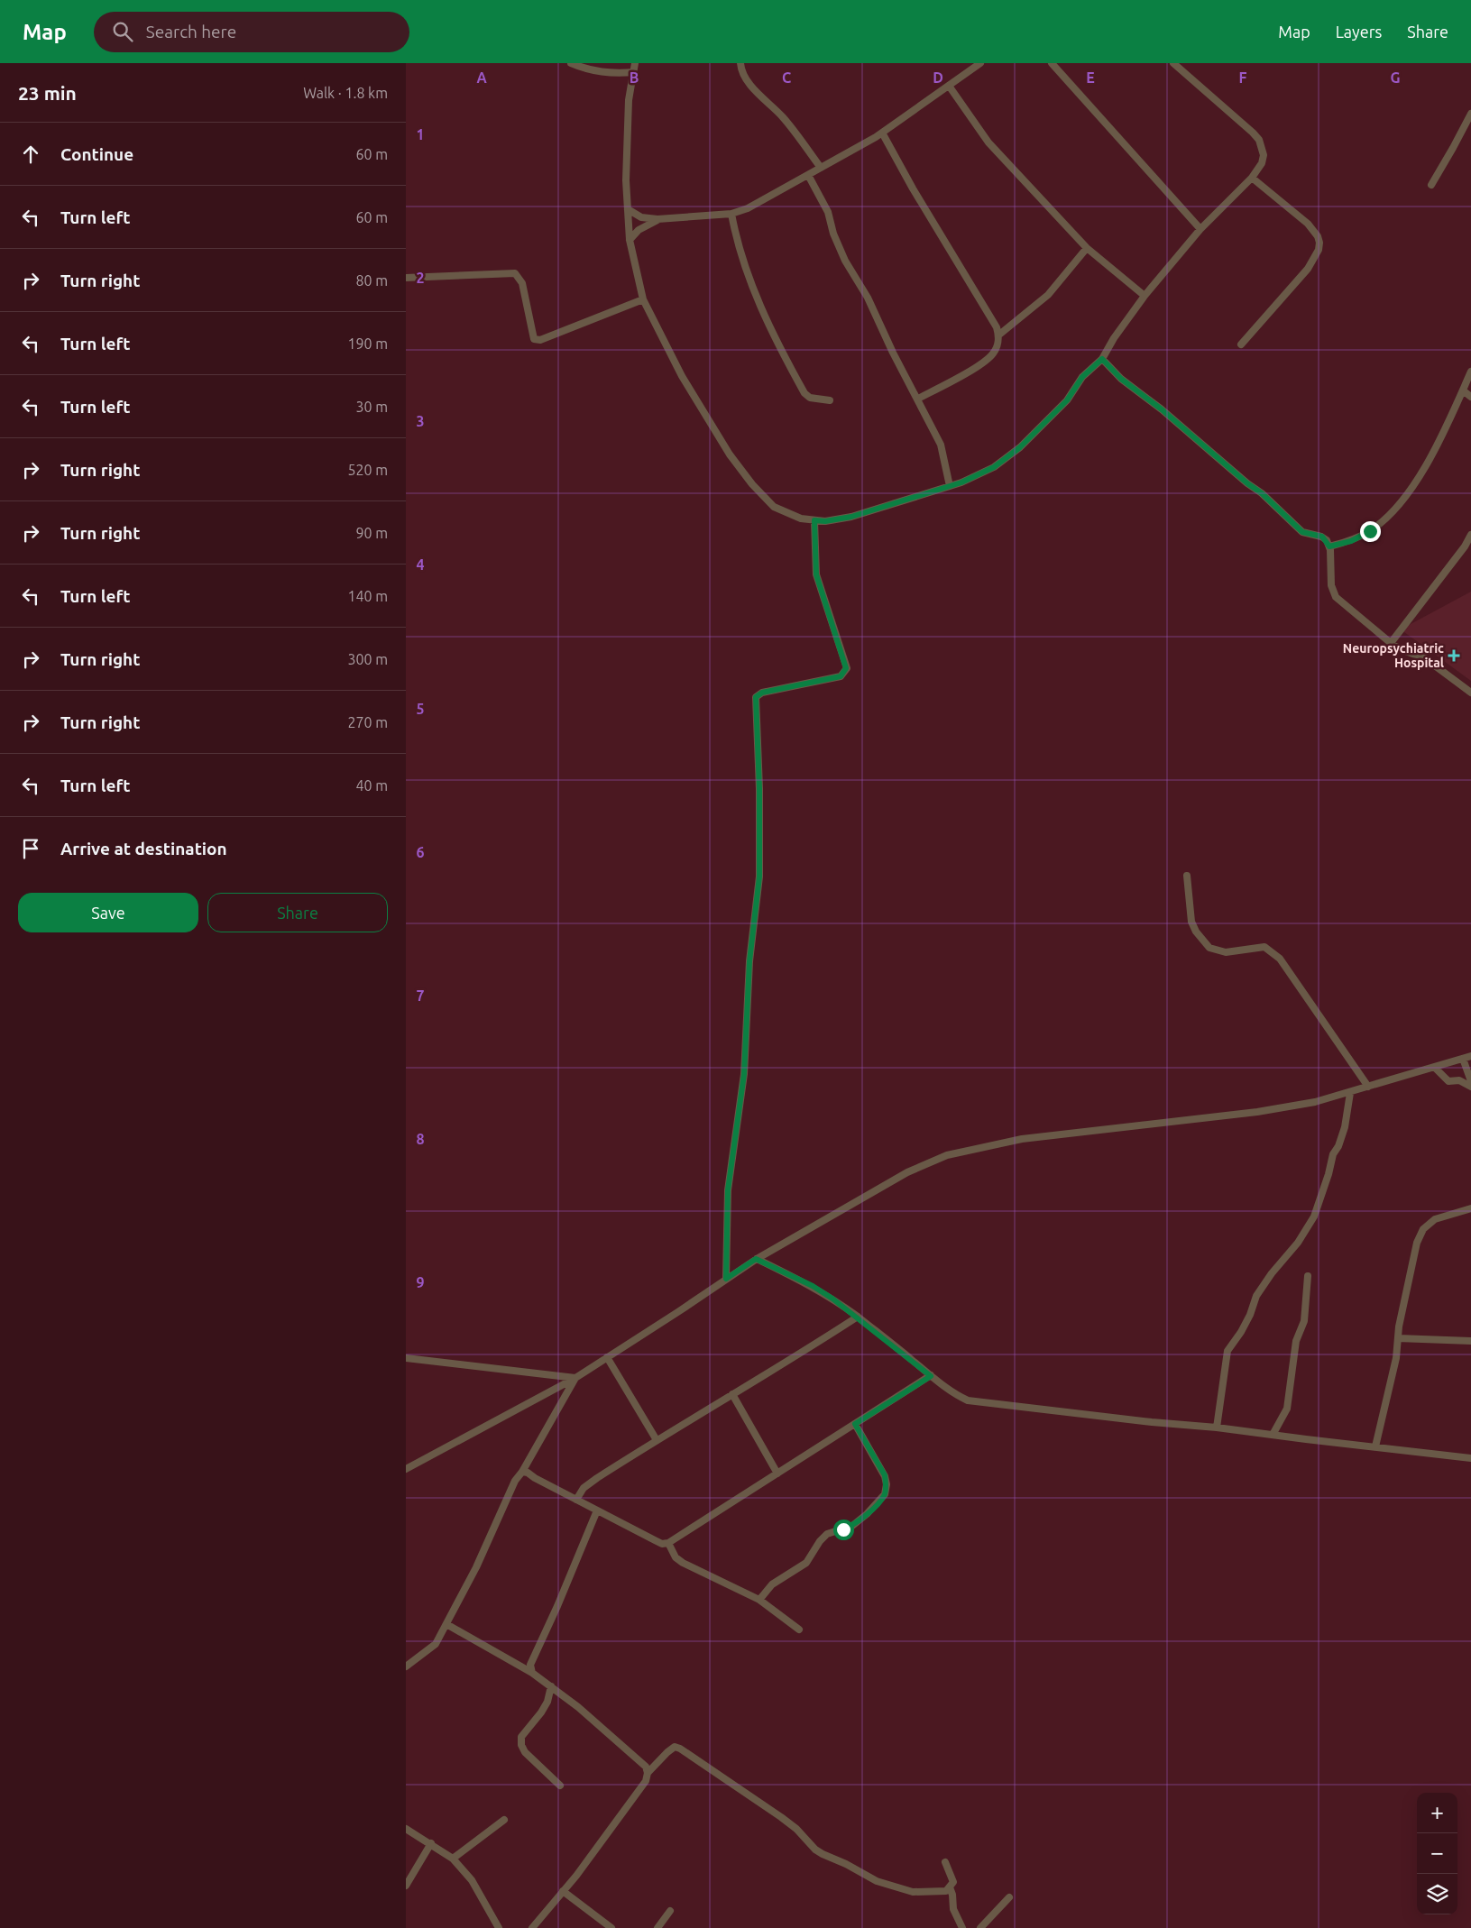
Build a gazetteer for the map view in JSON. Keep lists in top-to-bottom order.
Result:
{
  "places": {
    "health": ["Neuropsychiatric Hospital"]
  },
  "page": {
    "header": "Map",
    "search": "Search here",
    "nav": ["Map", "Layers", "Share"],
    "heading": ["23 min", "Walk · 1.8 km"],
    "list": [
      ["Continue", "60 m"],
      ["Turn left", "60 m"],
      ["Turn right", "80 m"],
      ["Turn left", "190 m"],
      ["Turn left", "30 m"],
      ["Turn right", "520 m"],
      ["Turn right", "90 m"],
      ["Turn left", "140 m"],
      ["Turn right", "300 m"],
      ["Turn right", "270 m"],
      ["Turn left", "40 m"],
      "Arrive at destination"
    ],
    "buttons": ["Save", "Share"],
    "map_buttons": ["+", "−"]
  },
  "grid": {
    "columns": [
      "A",
      "B",
      "C",
      "D",
      "E",
      "F",
      "G"
    ],
    "rows": [
      "1",
      "2",
      "3",
      "4",
      "5",
      "6",
      "7",
      "8",
      "9"
    ]
  }
}
